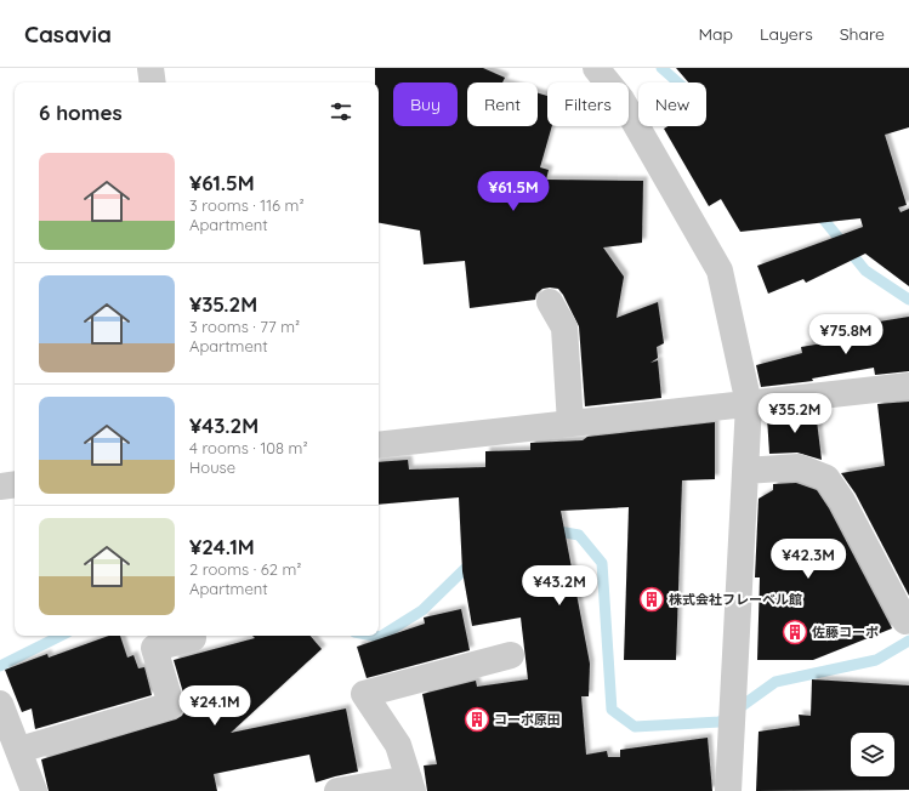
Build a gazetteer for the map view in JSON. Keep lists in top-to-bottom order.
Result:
{
  "places": {
    "building": ["株式会社フレーベル館", "佐藤コーポ", "コーポ原田"]
  },
  "page": {
    "header": "Casavia",
    "nav": ["Map", "Layers", "Share"],
    "chip": [
      "Buy",
      "Rent",
      "Filters",
      "New"
    ],
    "heading": "6 homes",
    "list": [
      {
        "name": "¥61.5M",
        "note": "3 rooms · 116 m² · Apartment"
      },
      {
        "name": "¥35.2M",
        "note": "3 rooms · 77 m² · Apartment"
      },
      {
        "name": "¥43.2M",
        "note": "4 rooms · 108 m² · House"
      },
      {
        "name": "¥24.1M",
        "note": "2 rooms · 62 m² · Apartment"
      }
    ],
    "price": [
      "¥61.5M",
      "¥75.8M",
      "¥35.2M",
      "¥42.3M",
      "¥43.2M",
      "¥24.1M"
    ]
  }
}
